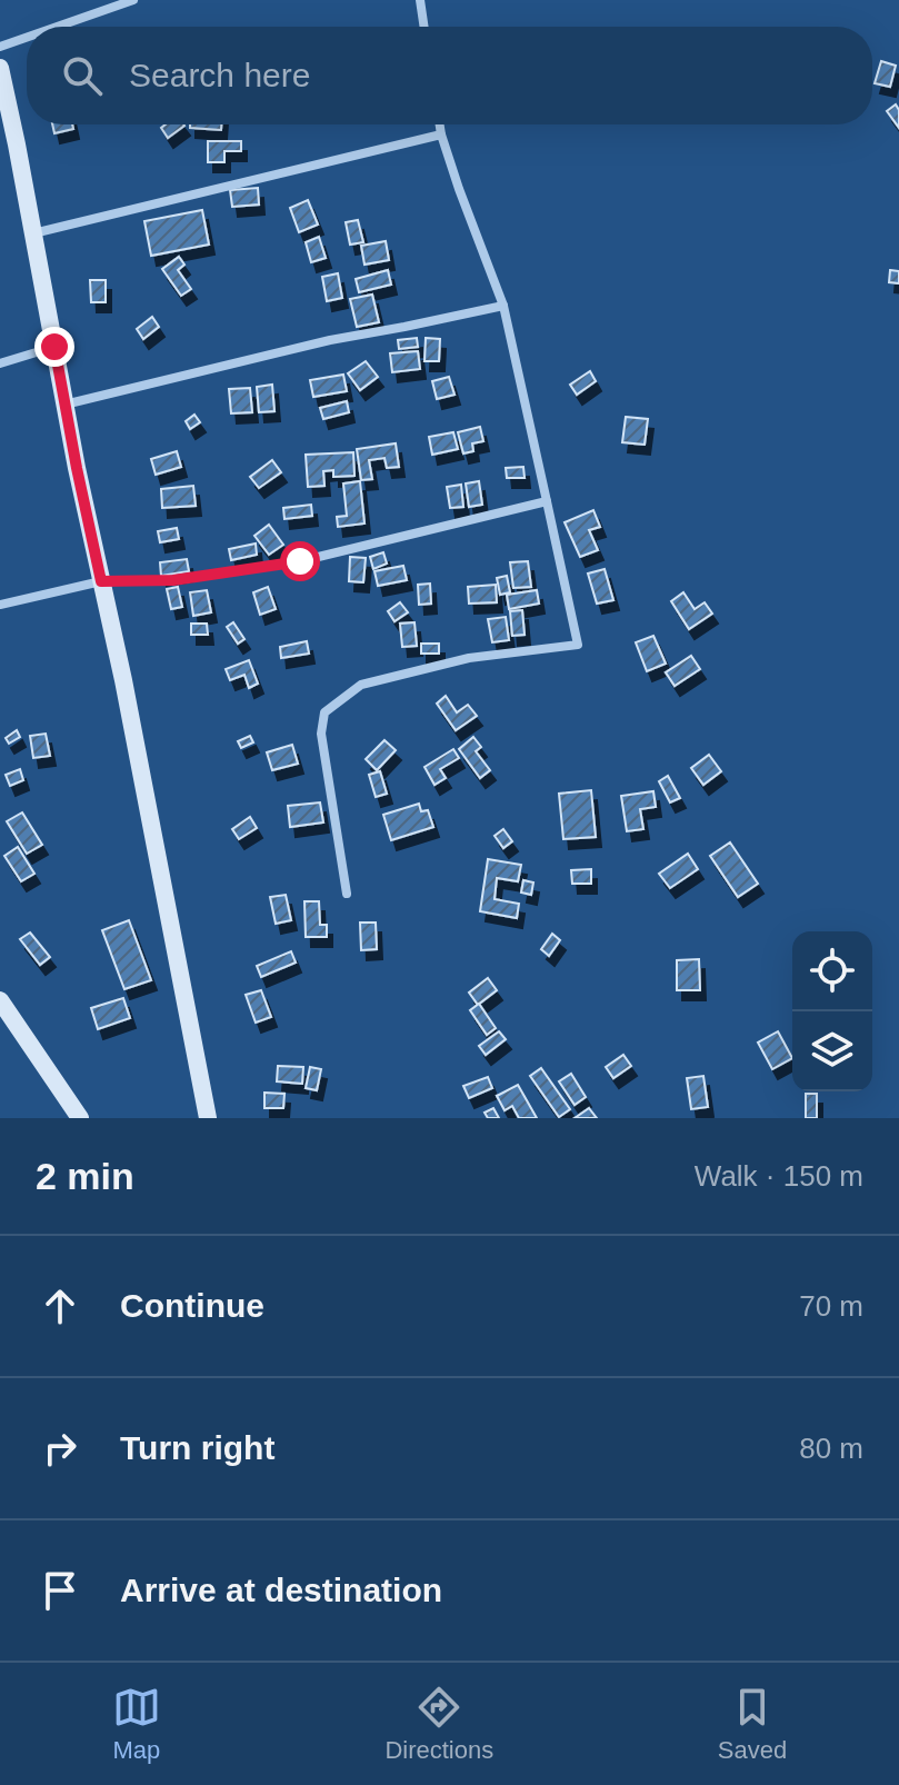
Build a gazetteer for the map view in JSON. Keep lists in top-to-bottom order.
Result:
{
  "page": {
    "search": "Search here",
    "heading": ["2 min", "Walk · 150 m"],
    "list": [
      ["Continue", "70 m"],
      ["Turn right", "80 m"],
      "Arrive at destination"
    ],
    "nav": ["Map", "Directions", "Saved"]
  }
}
